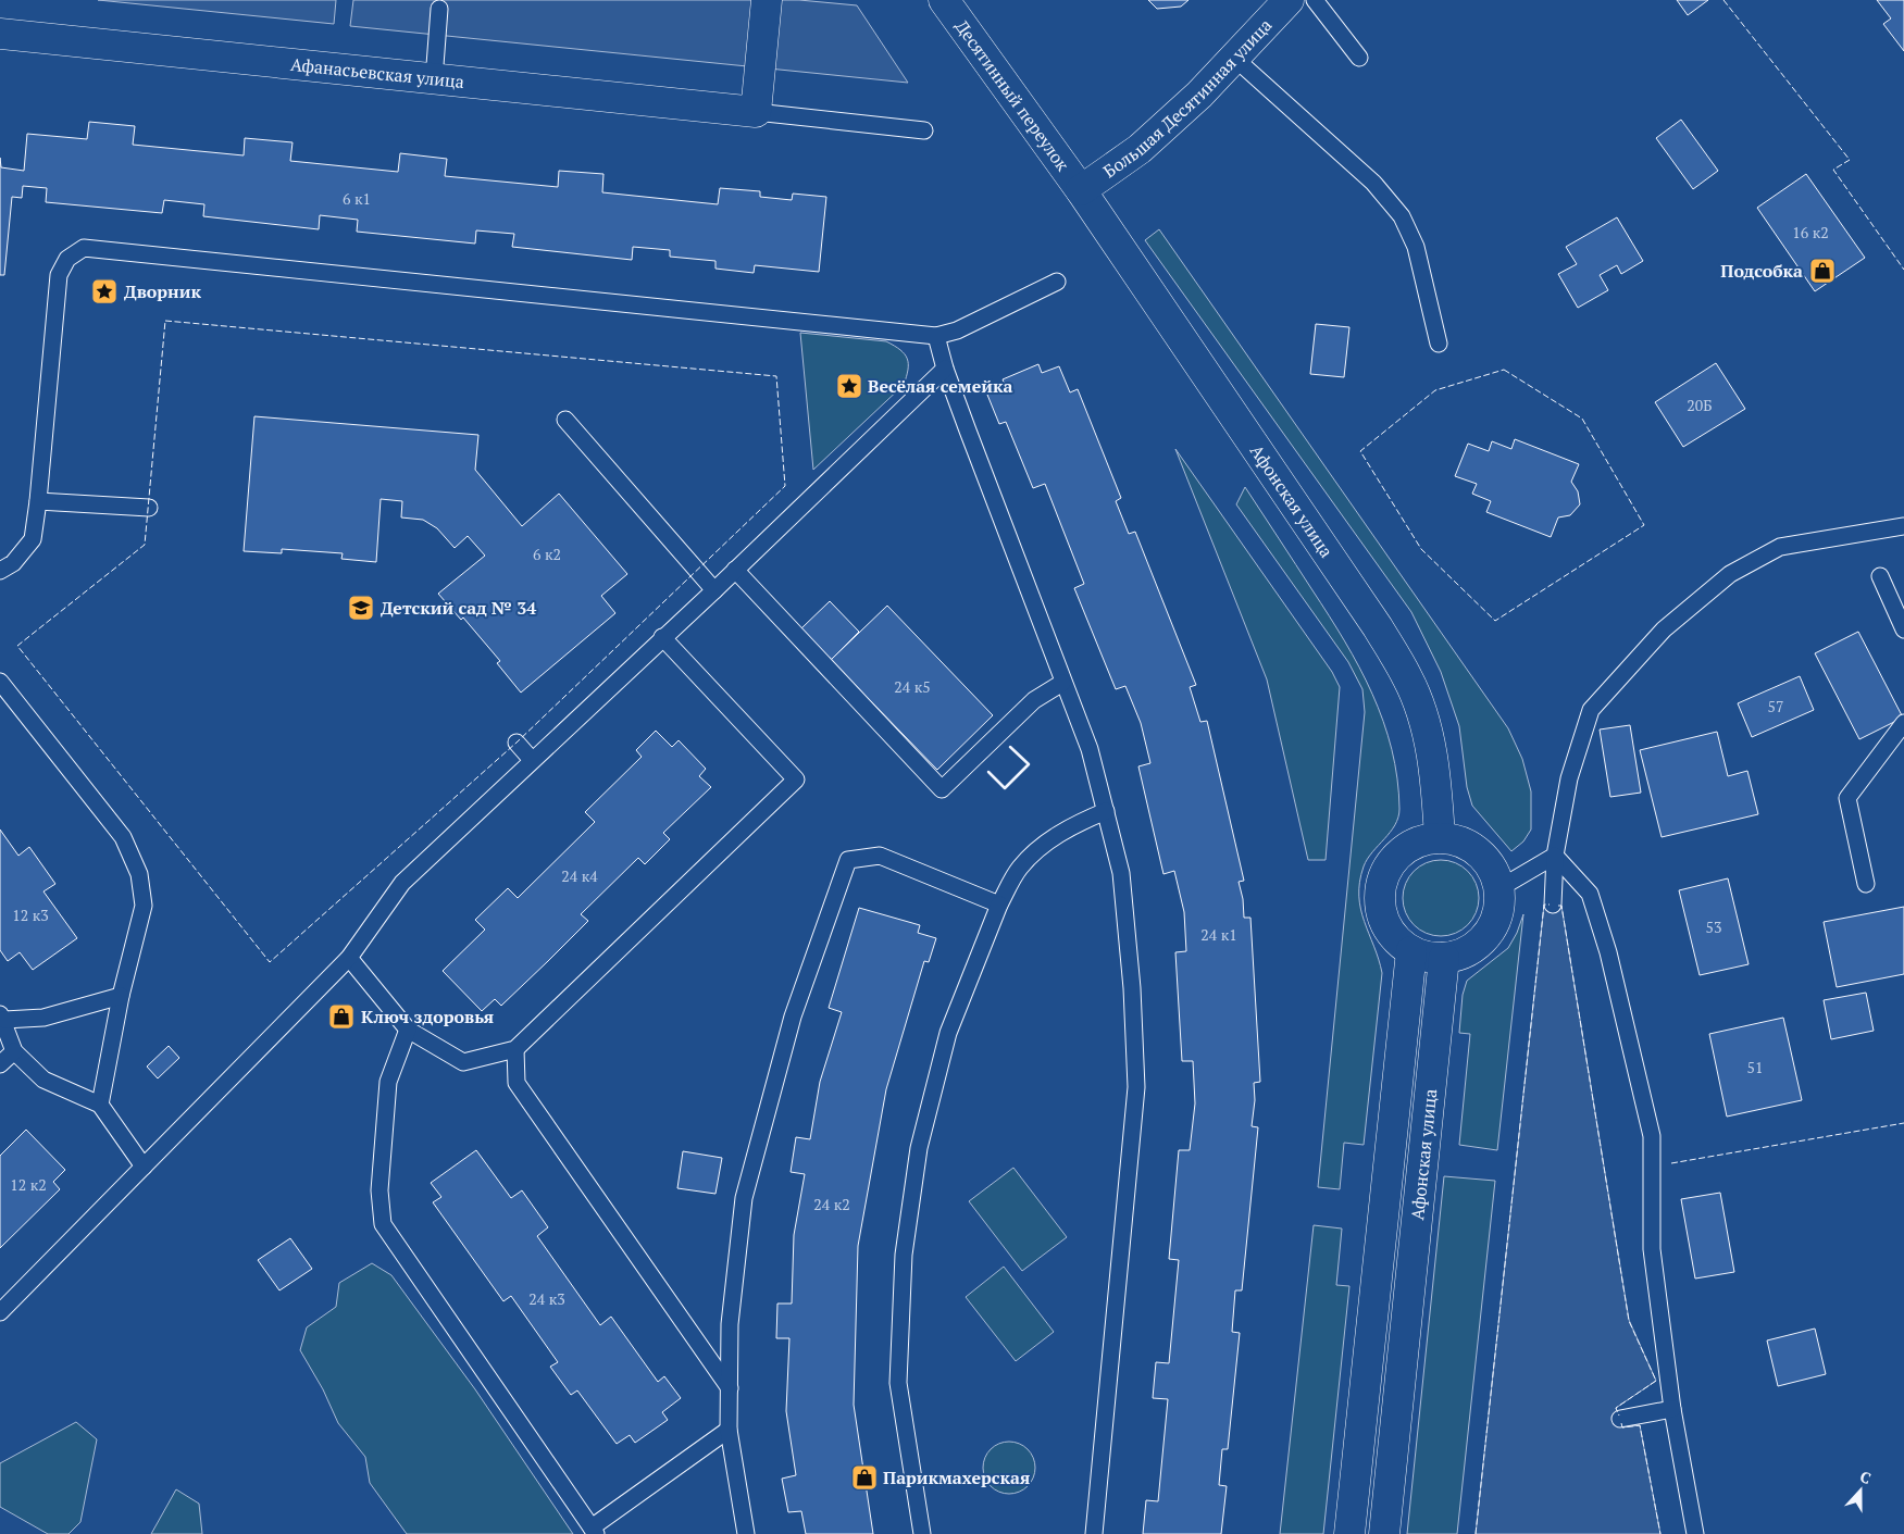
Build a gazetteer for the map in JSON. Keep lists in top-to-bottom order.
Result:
{
  "streets": {
    "street": [
      "Афанасьевская улица",
      "Десятинный переулок",
      "Большая Десятинная улица",
      "Афонская улица"
    ]
  },
  "crossings": [
    ["Десятинный переулок", "Большая Десятинная улица"],
    ["Десятинный переулок", "Афонская улица"],
    ["Большая Десятинная улица", "Афонская улица"]
  ],
  "places": {
    "shop": ["Подсобка", "Ключ здоровья", "Парикмахерская"],
    "place": ["Дворник", "Весёлая семейка"],
    "school or university": ["Детский сад № 34"]
  },
  "house_numbers": [
    "6 к1",
    "16 к2",
    "20Б",
    "6 к2",
    "24 к5",
    "57",
    "24 к4",
    "12 к3",
    "53",
    "24 к1",
    "51",
    "12 к2",
    "24 к2",
    "24 к3"
  ],
  "north": "top"
}
